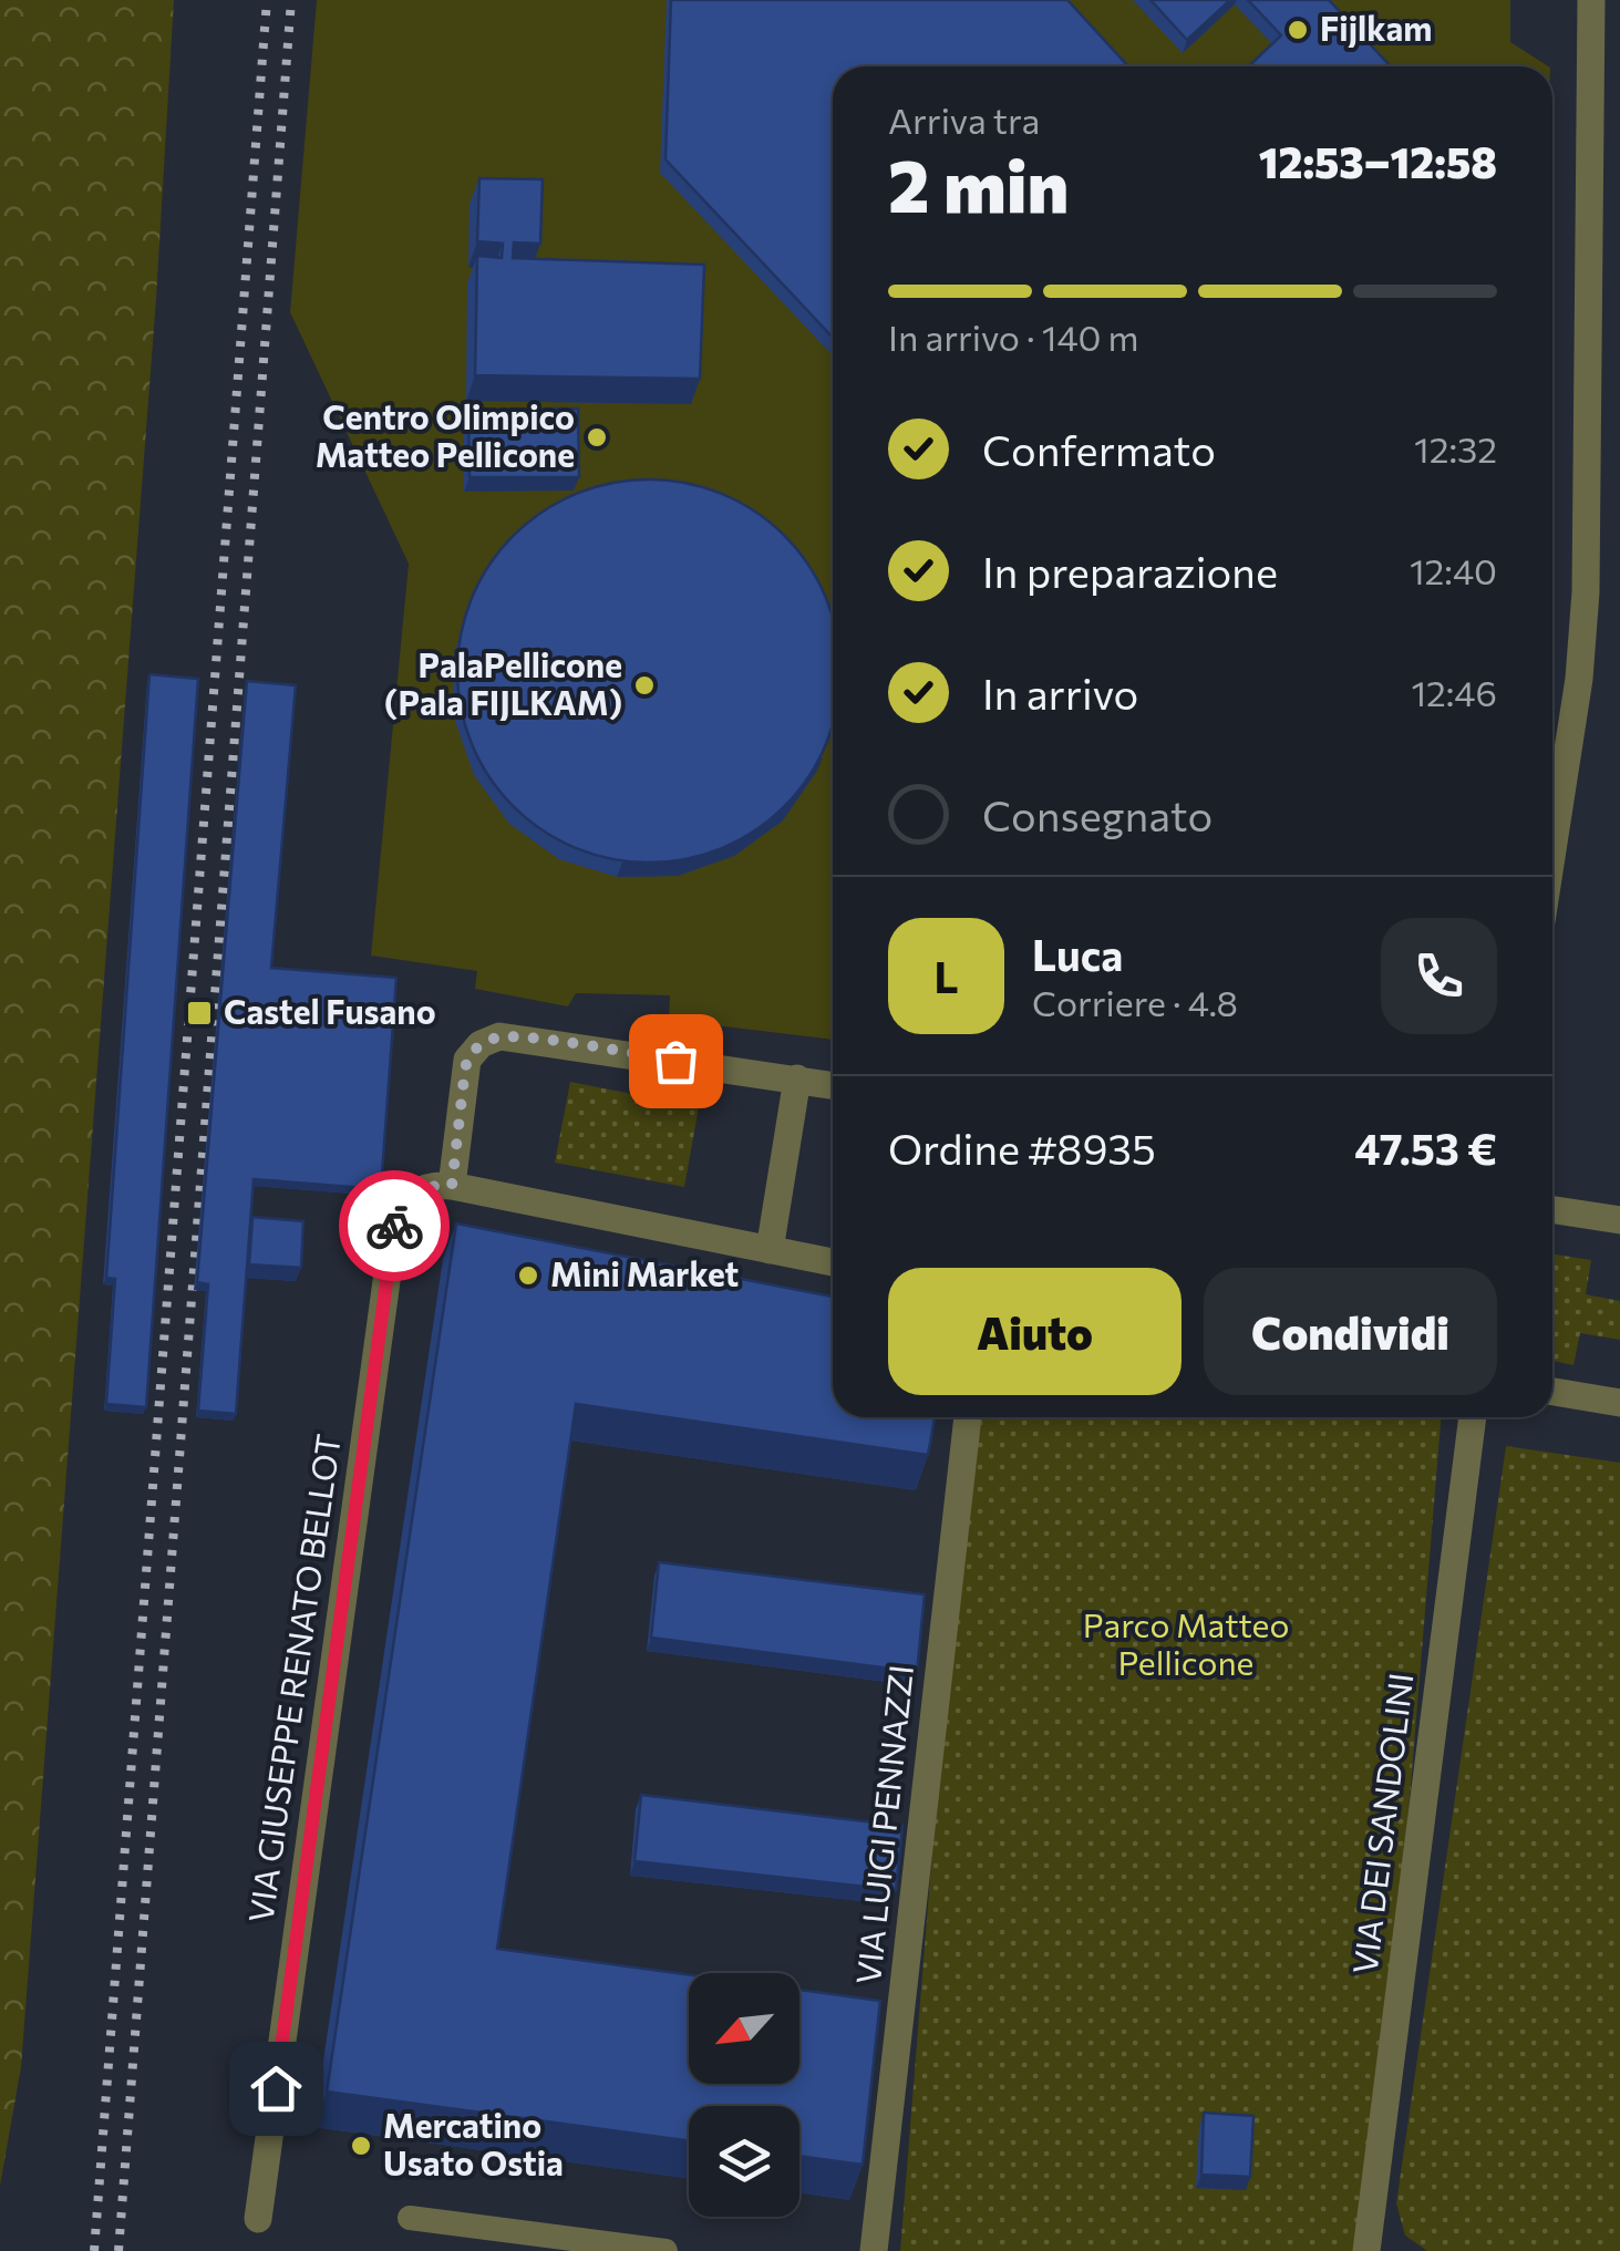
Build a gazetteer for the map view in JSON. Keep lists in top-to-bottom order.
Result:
{
  "streets": {
    "street": ["VIA GIUSEPPE RENATO BELLOT", "VIA DEI SANDOLINI", "VIA LUIGI PENNAZZI"]
  },
  "parks": ["Parco Matteo Pellicone"],
  "places": {
    "other": [
      "Fijlkam",
      "Centro Olimpico Matteo Pellicone",
      "PalaPellicone (Pala FIJLKAM)",
      "Mini Market",
      "Mercatino Usato Ostia"
    ],
    "transit": ["Castel Fusano"]
  },
  "north": "bottom left",
  "page": {
    "heading": ["2 min", "Arriva tra", "12:53–12:58"],
    "panel": [
      "Luca",
      "Corriere · 4.8",
      "Ordine #8935",
      "47.53 €"
    ],
    "bar": "In arrivo · 140 m",
    "list": [
      ["Confermato", "12:32"],
      ["In preparazione", "12:40"],
      ["In arrivo", "12:46"],
      "Consegnato"
    ],
    "round": "L",
    "buttons": ["Aiuto", "Condividi"]
  }
}
